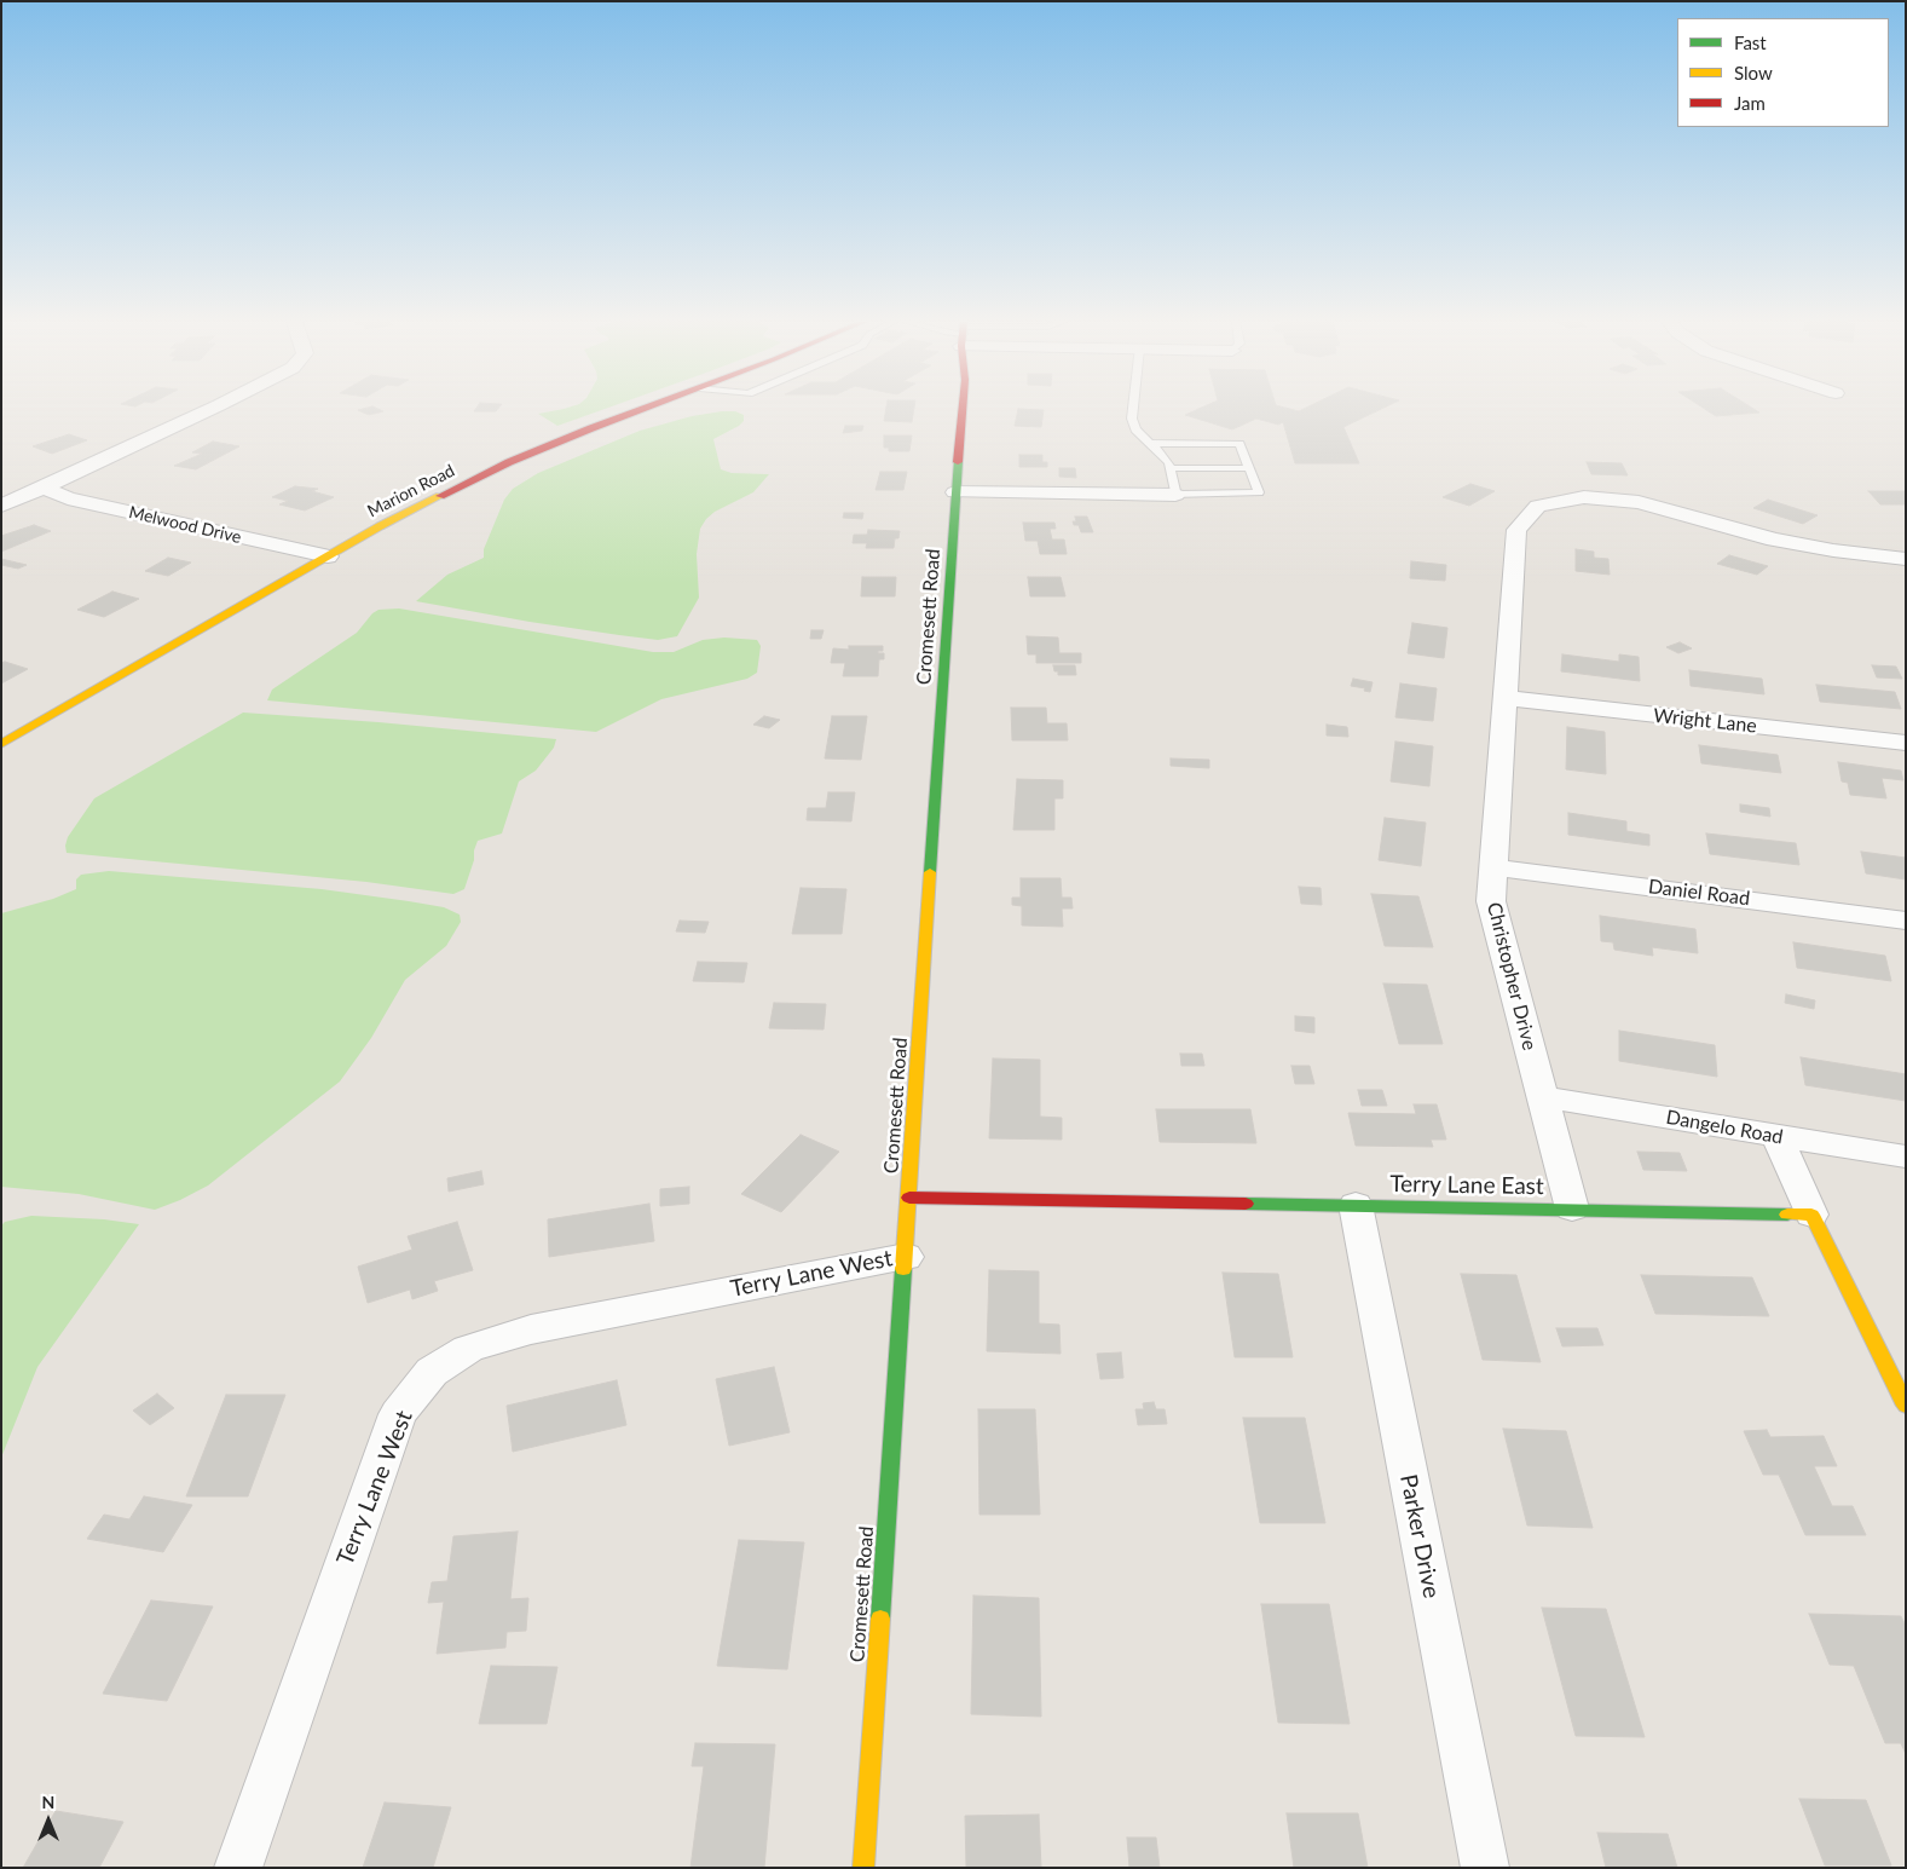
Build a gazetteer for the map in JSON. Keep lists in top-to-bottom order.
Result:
{
  "streets": {
    "street": [
      "Marion Road",
      "Melwood Drive",
      "Cromesett Road",
      "Wright Lane",
      "Daniel Road",
      "Christopher Drive",
      "Dangelo Road",
      "Terry Lane East",
      "Terry Lane West",
      "Parker Drive"
    ]
  },
  "crossings": [
    ["Marion Road", "Melwood Drive"],
    ["Cromesett Road", "Terry Lane East"],
    ["Cromesett Road", "Terry Lane West"],
    ["Wright Lane", "Christopher Drive"],
    ["Daniel Road", "Christopher Drive"],
    ["Christopher Drive", "Dangelo Road"],
    ["Christopher Drive", "Terry Lane East"],
    ["Terry Lane East", "Parker Drive"]
  ],
  "legend": ["Fast", "Slow", "Jam"],
  "north": "top"
}
